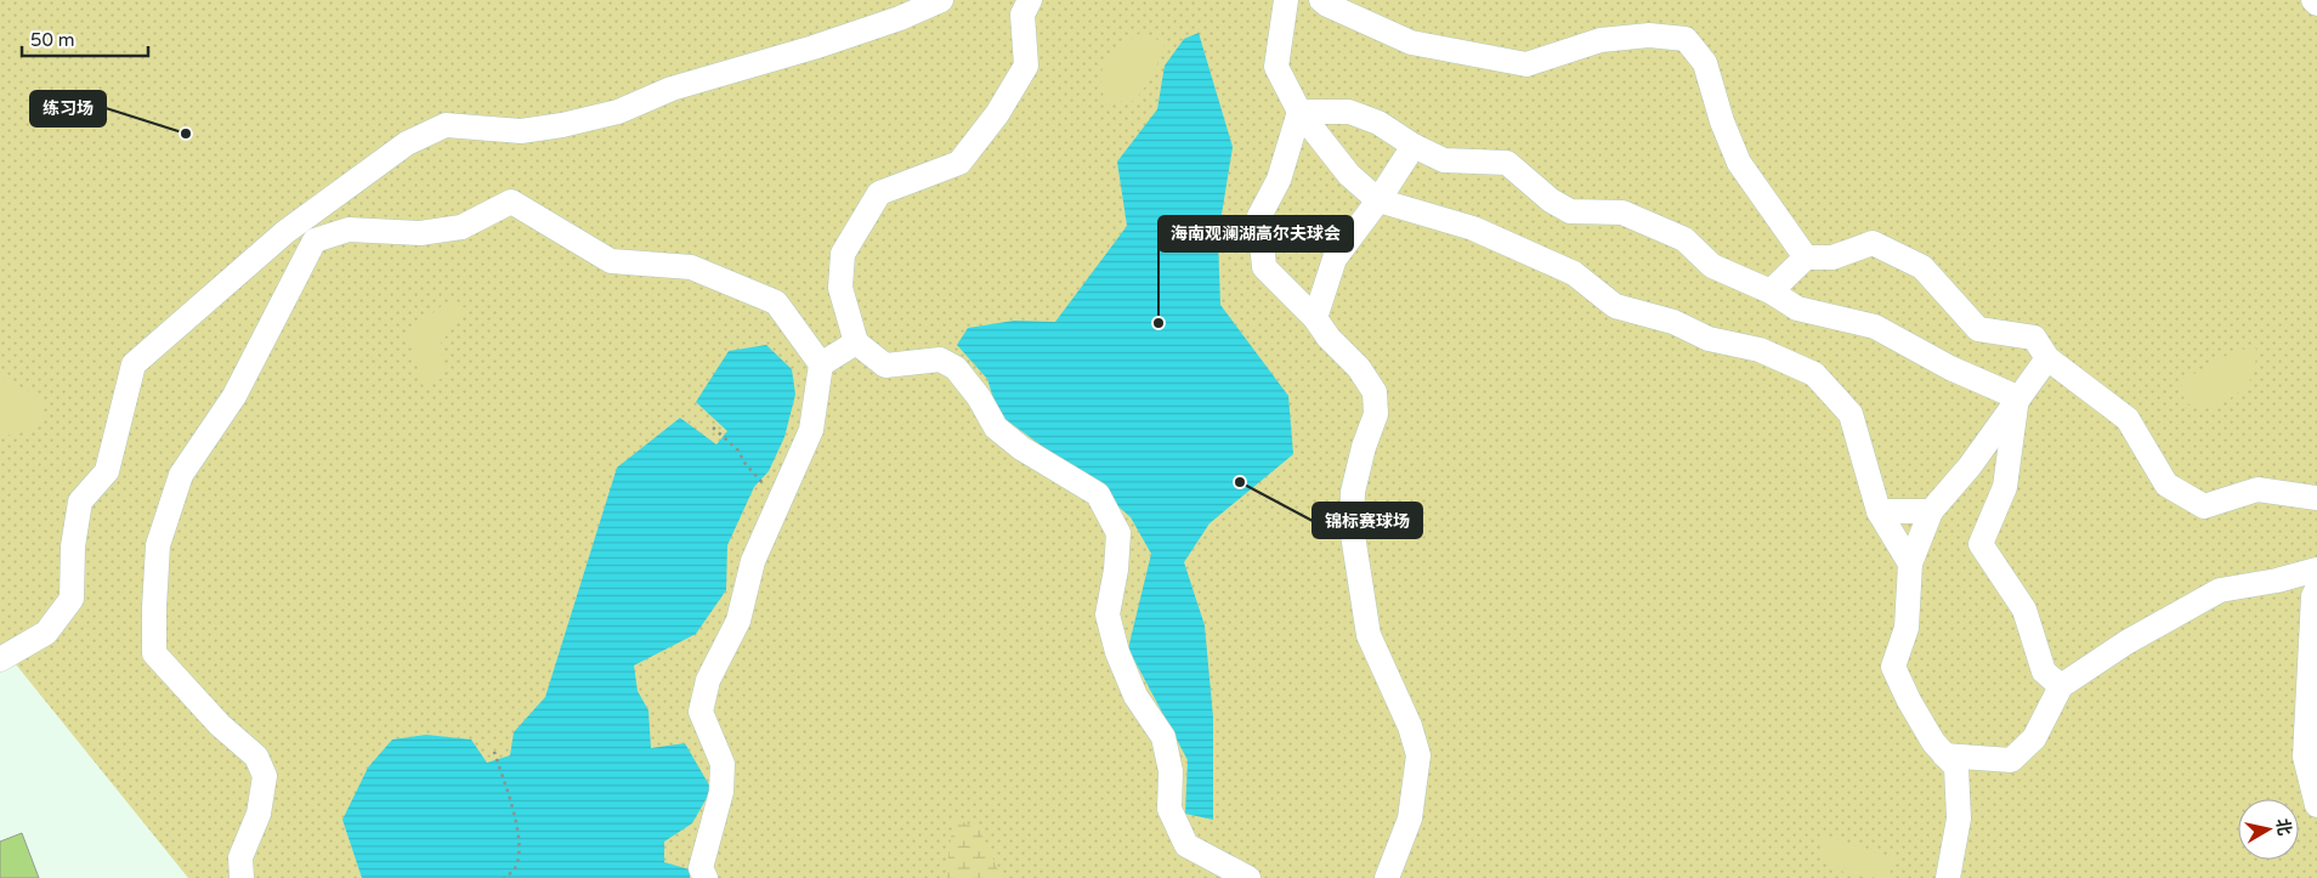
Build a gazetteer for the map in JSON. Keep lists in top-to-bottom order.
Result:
{
  "places": ["练习场", "海南观澜湖高尔夫球会", "锦标赛球场"],
  "scale_bar": "50 m",
  "north": "right"
}
